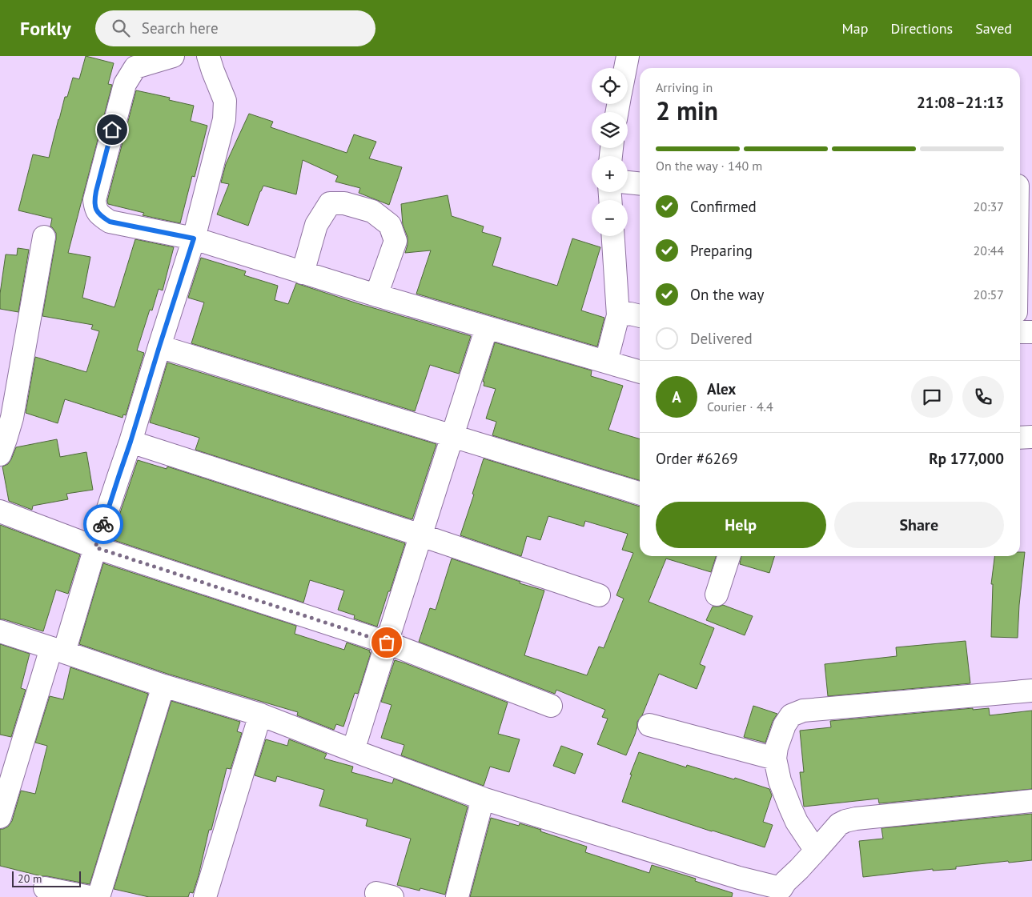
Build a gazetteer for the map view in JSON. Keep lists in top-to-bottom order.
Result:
{
  "scale_bar": "20 m",
  "page": {
    "header": "Forkly",
    "search": "Search here",
    "nav": ["Map", "Directions", "Saved"],
    "map_buttons": ["+", "−"],
    "heading": ["2 min", "Arriving in", "21:08–21:13"],
    "panel": [
      "Alex",
      "Courier · 4.4",
      "Order #6269",
      "Rp 177,000"
    ],
    "bar": "On the way · 140 m",
    "list": [
      ["Confirmed", "20:37"],
      ["Preparing", "20:44"],
      ["On the way", "20:57"],
      "Delivered"
    ],
    "round": "A",
    "buttons": ["Help", "Share"],
    "scale": "20 m"
  }
}
